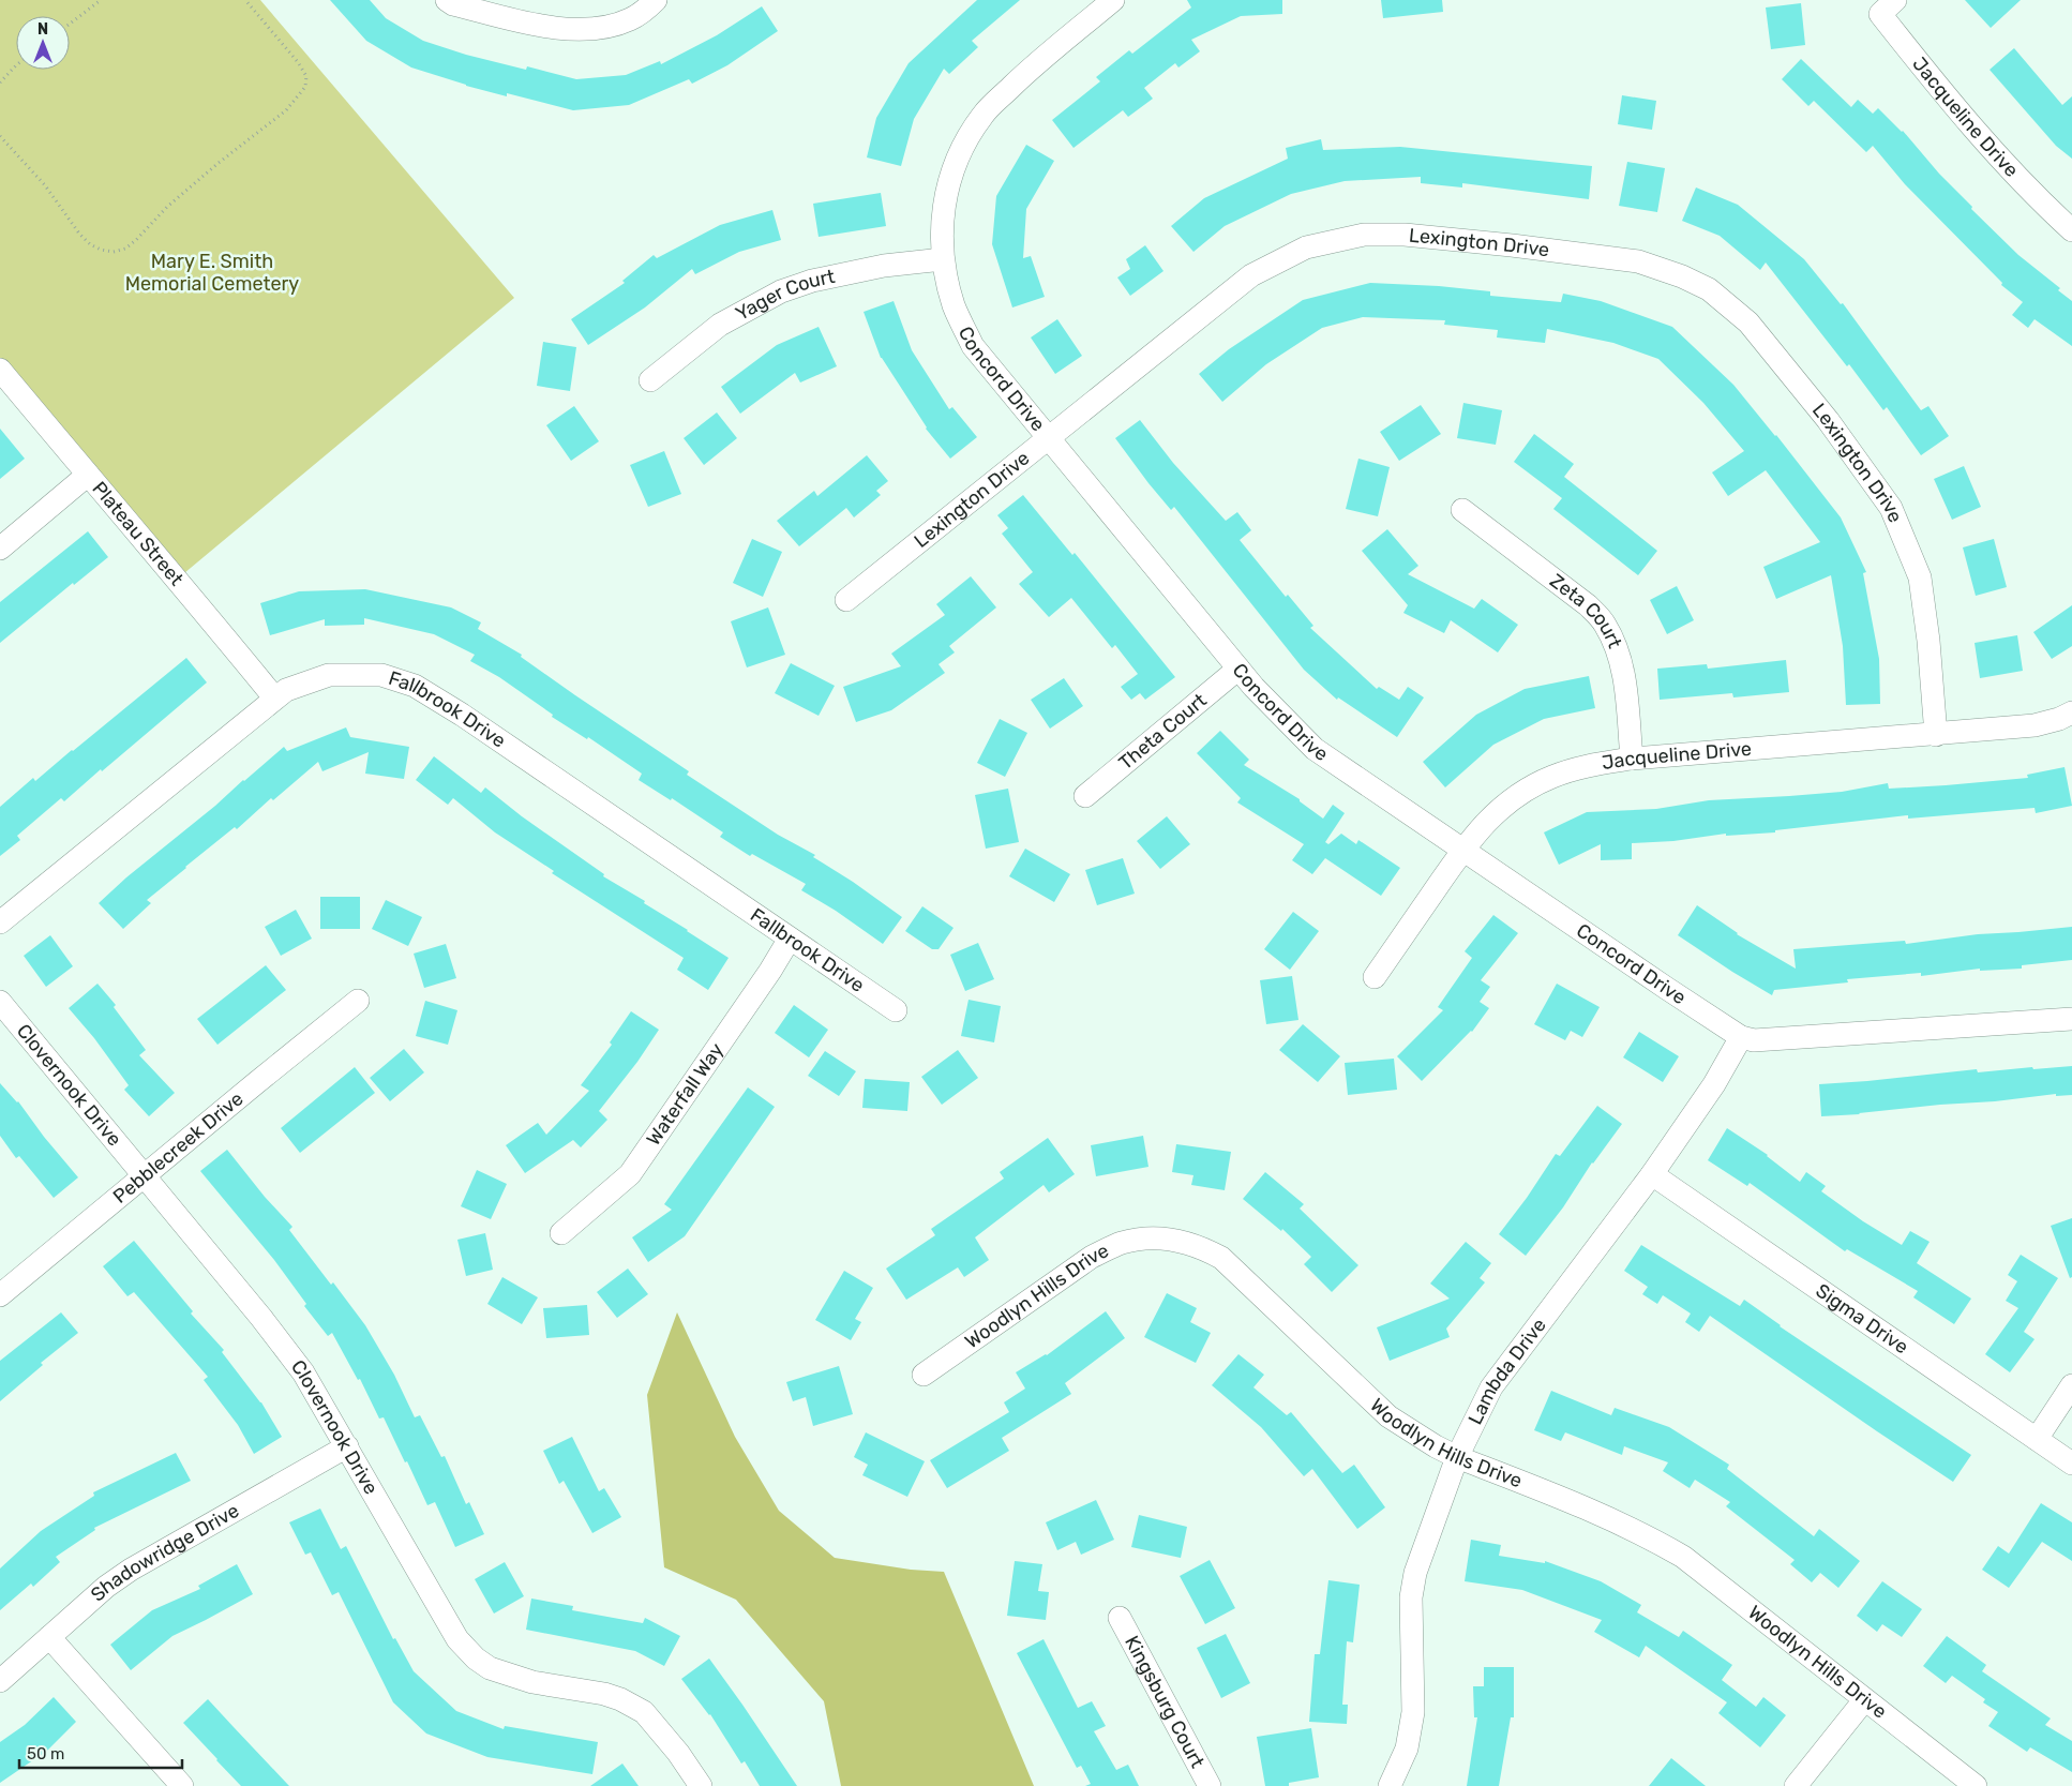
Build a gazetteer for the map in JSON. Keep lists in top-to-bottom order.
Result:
{
  "streets": {
    "street": [
      "Jacqueline Drive",
      "Lexington Drive",
      "Yager Court",
      "Concord Drive",
      "Plateau Street",
      "Zeta Court",
      "Fallbrook Drive",
      "Theta Court",
      "Clovernook Drive",
      "Waterfall Way",
      "Pebblecreek Drive",
      "Woodlyn Hills Drive",
      "Sigma Drive",
      "Lambda Drive",
      "Shadowridge Drive",
      "Kingsburg Court"
    ]
  },
  "crossings": [
    ["Jacqueline Drive", "Lexington Drive"],
    ["Jacqueline Drive", "Concord Drive"],
    ["Jacqueline Drive", "Zeta Court"],
    ["Lexington Drive", "Concord Drive"],
    ["Yager Court", "Concord Drive"],
    ["Concord Drive", "Theta Court"],
    ["Concord Drive", "Lambda Drive"],
    ["Plateau Street", "Fallbrook Drive"],
    ["Fallbrook Drive", "Waterfall Way"],
    ["Clovernook Drive", "Pebblecreek Drive"],
    ["Clovernook Drive", "Shadowridge Drive"],
    ["Woodlyn Hills Drive", "Lambda Drive"],
    ["Sigma Drive", "Lambda Drive"]
  ],
  "parks": ["Mary E. Smith Memorial Cemetery"],
  "scale_bar": "50 m",
  "north": "top"
}
